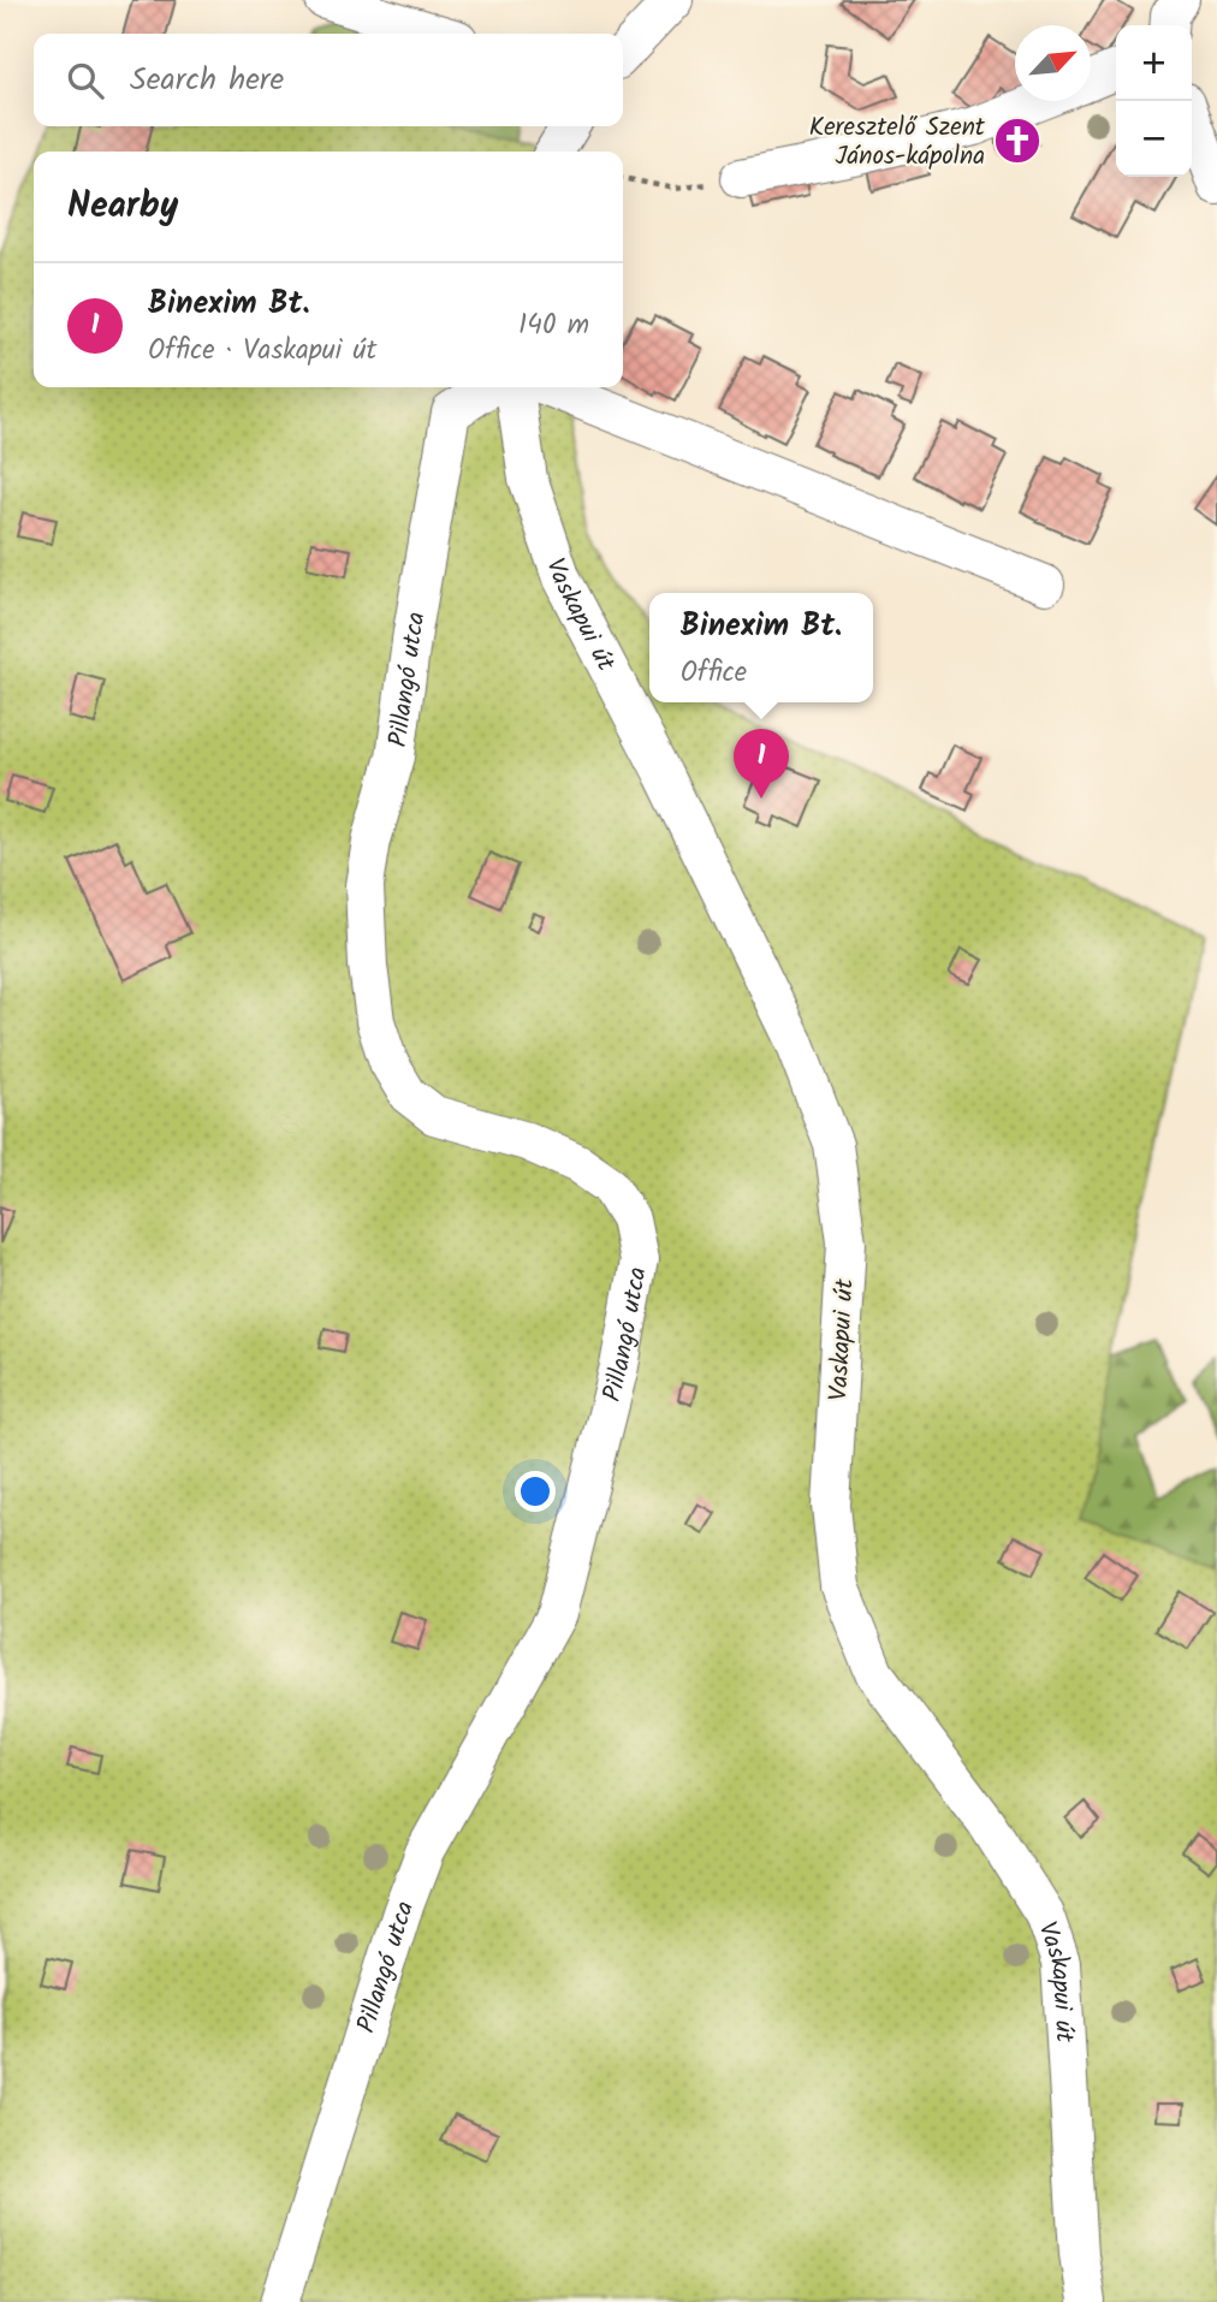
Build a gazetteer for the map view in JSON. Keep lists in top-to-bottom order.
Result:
{
  "streets": {
    "street": ["Vaskapui út", "Pillangó utca"]
  },
  "places": {
    "church": ["Keresztelő Szent János-kápolna"]
  },
  "north": "top right",
  "page": {
    "map_buttons": ["+", "−"],
    "search": "Search here",
    "heading": "Nearby",
    "list": [
      {
        "mark": "1",
        "name": "Binexim Bt.",
        "note": "Office · Vaskapui út",
        "value": "140 m"
      }
    ],
    "popup": ["Binexim Bt.", "Office"],
    "pins": "1"
  }
}
